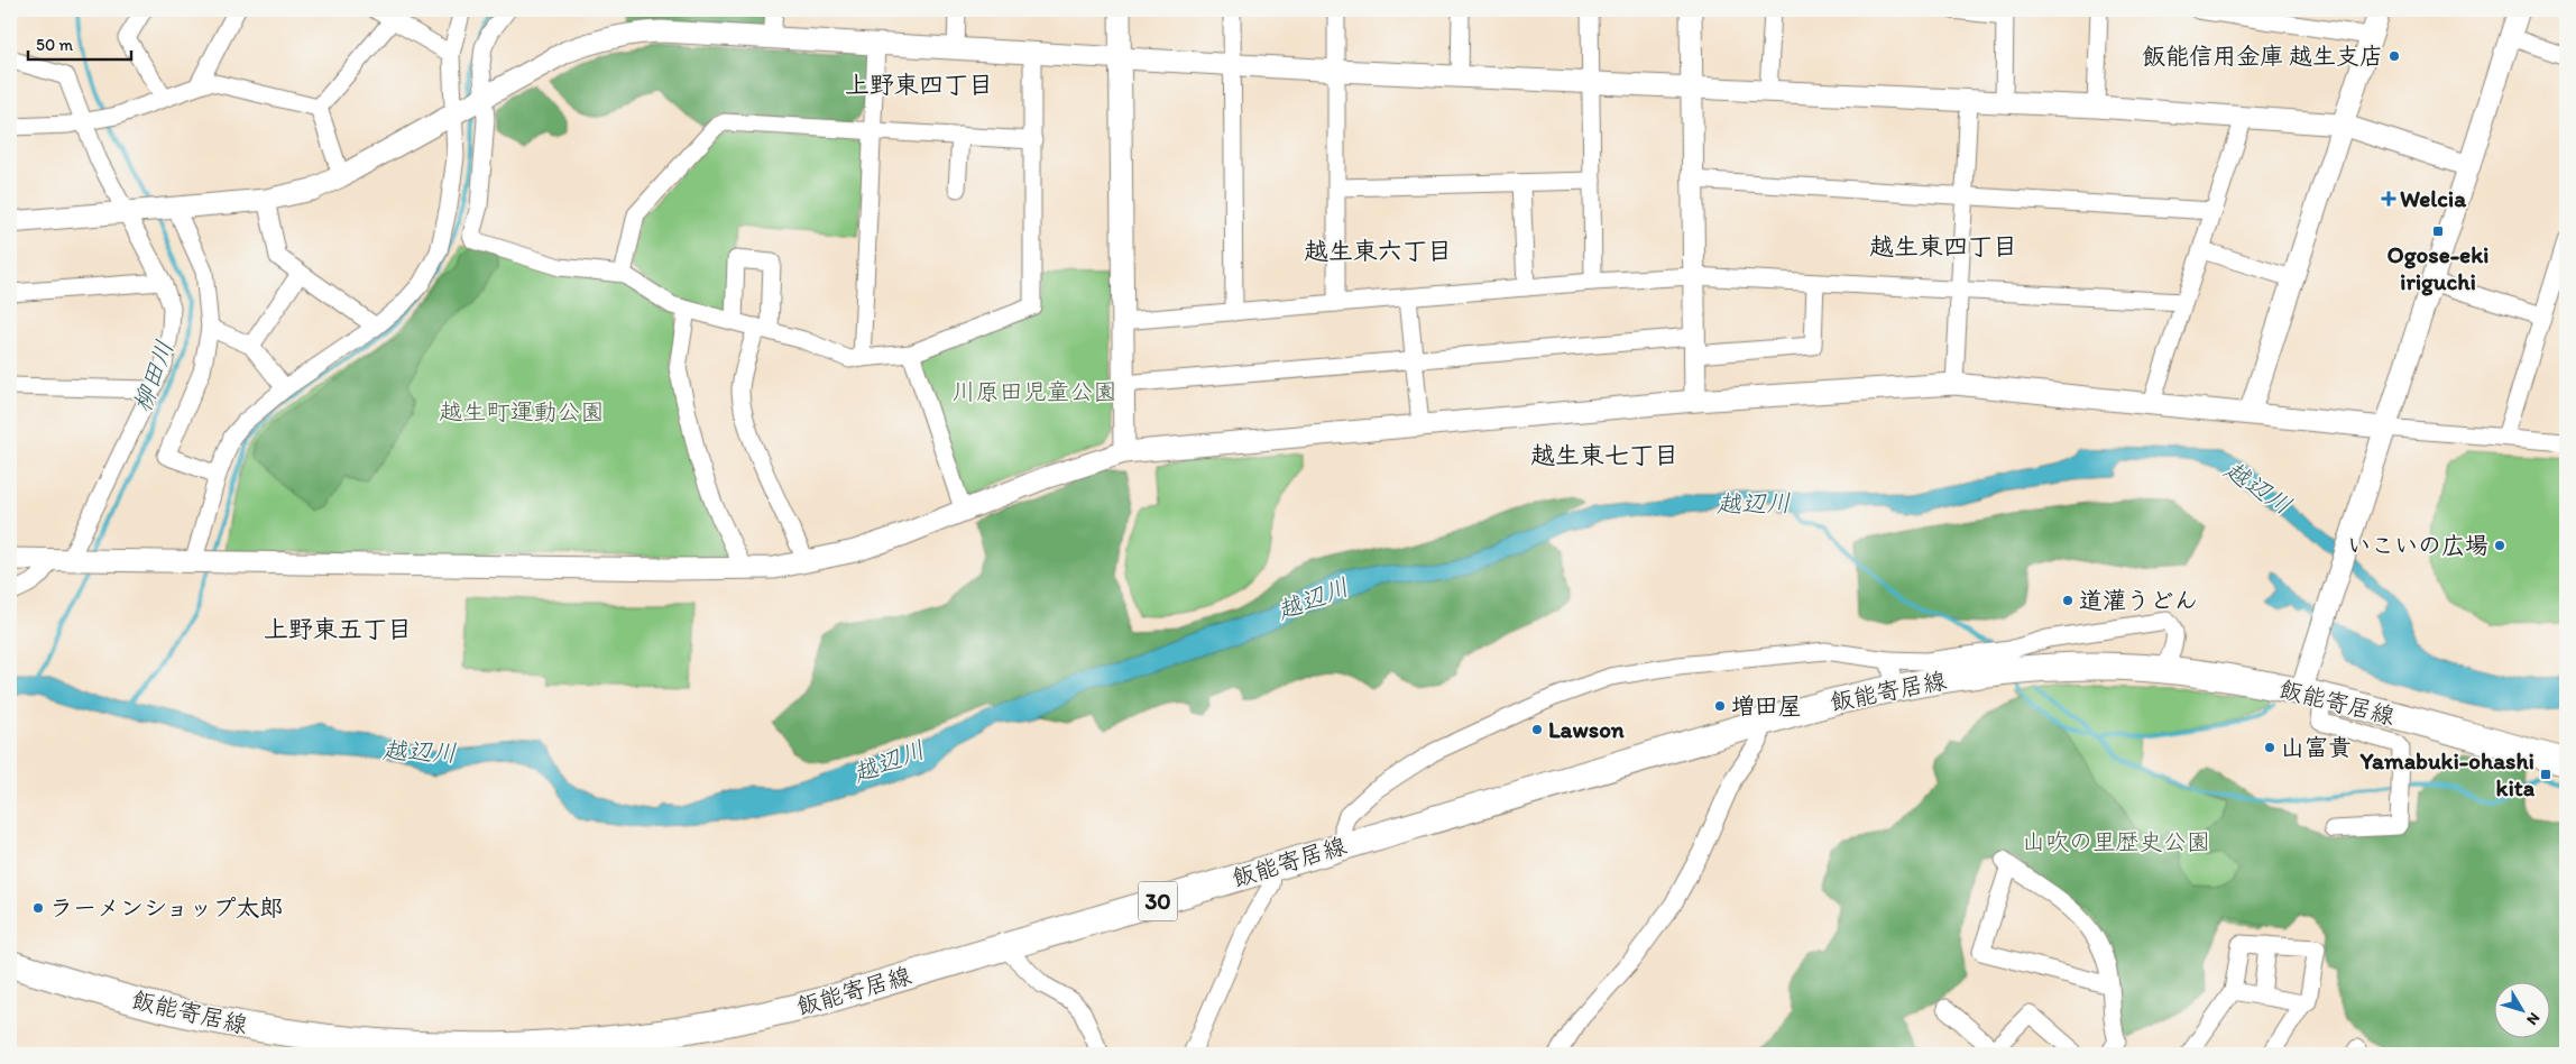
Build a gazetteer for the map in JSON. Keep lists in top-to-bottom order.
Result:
{
  "streets": {
    "main road": ["飯能寄居線", "30"]
  },
  "districts": [
    "上野東四丁目",
    "越生東四丁目",
    "越生東六丁目",
    "越生東七丁目",
    "上野東五丁目"
  ],
  "water": ["柳田川", "越辺川"],
  "parks": ["川原田児童公園", "越生町運動公園", "山吹の里歴史公園"],
  "places": {
    "other": [
      "飯能信用金庫 越生支店",
      "いこいの広場",
      "道灌うどん",
      "増田屋",
      "Lawson",
      "山富貴",
      "ラーメンショップ太郎"
    ],
    "health": ["Welcia"],
    "transit": ["Ogose-eki iriguchi", "Yamabuki-ohashi kita"]
  },
  "scale_bar": "50 m",
  "north": "bottom right"
}
